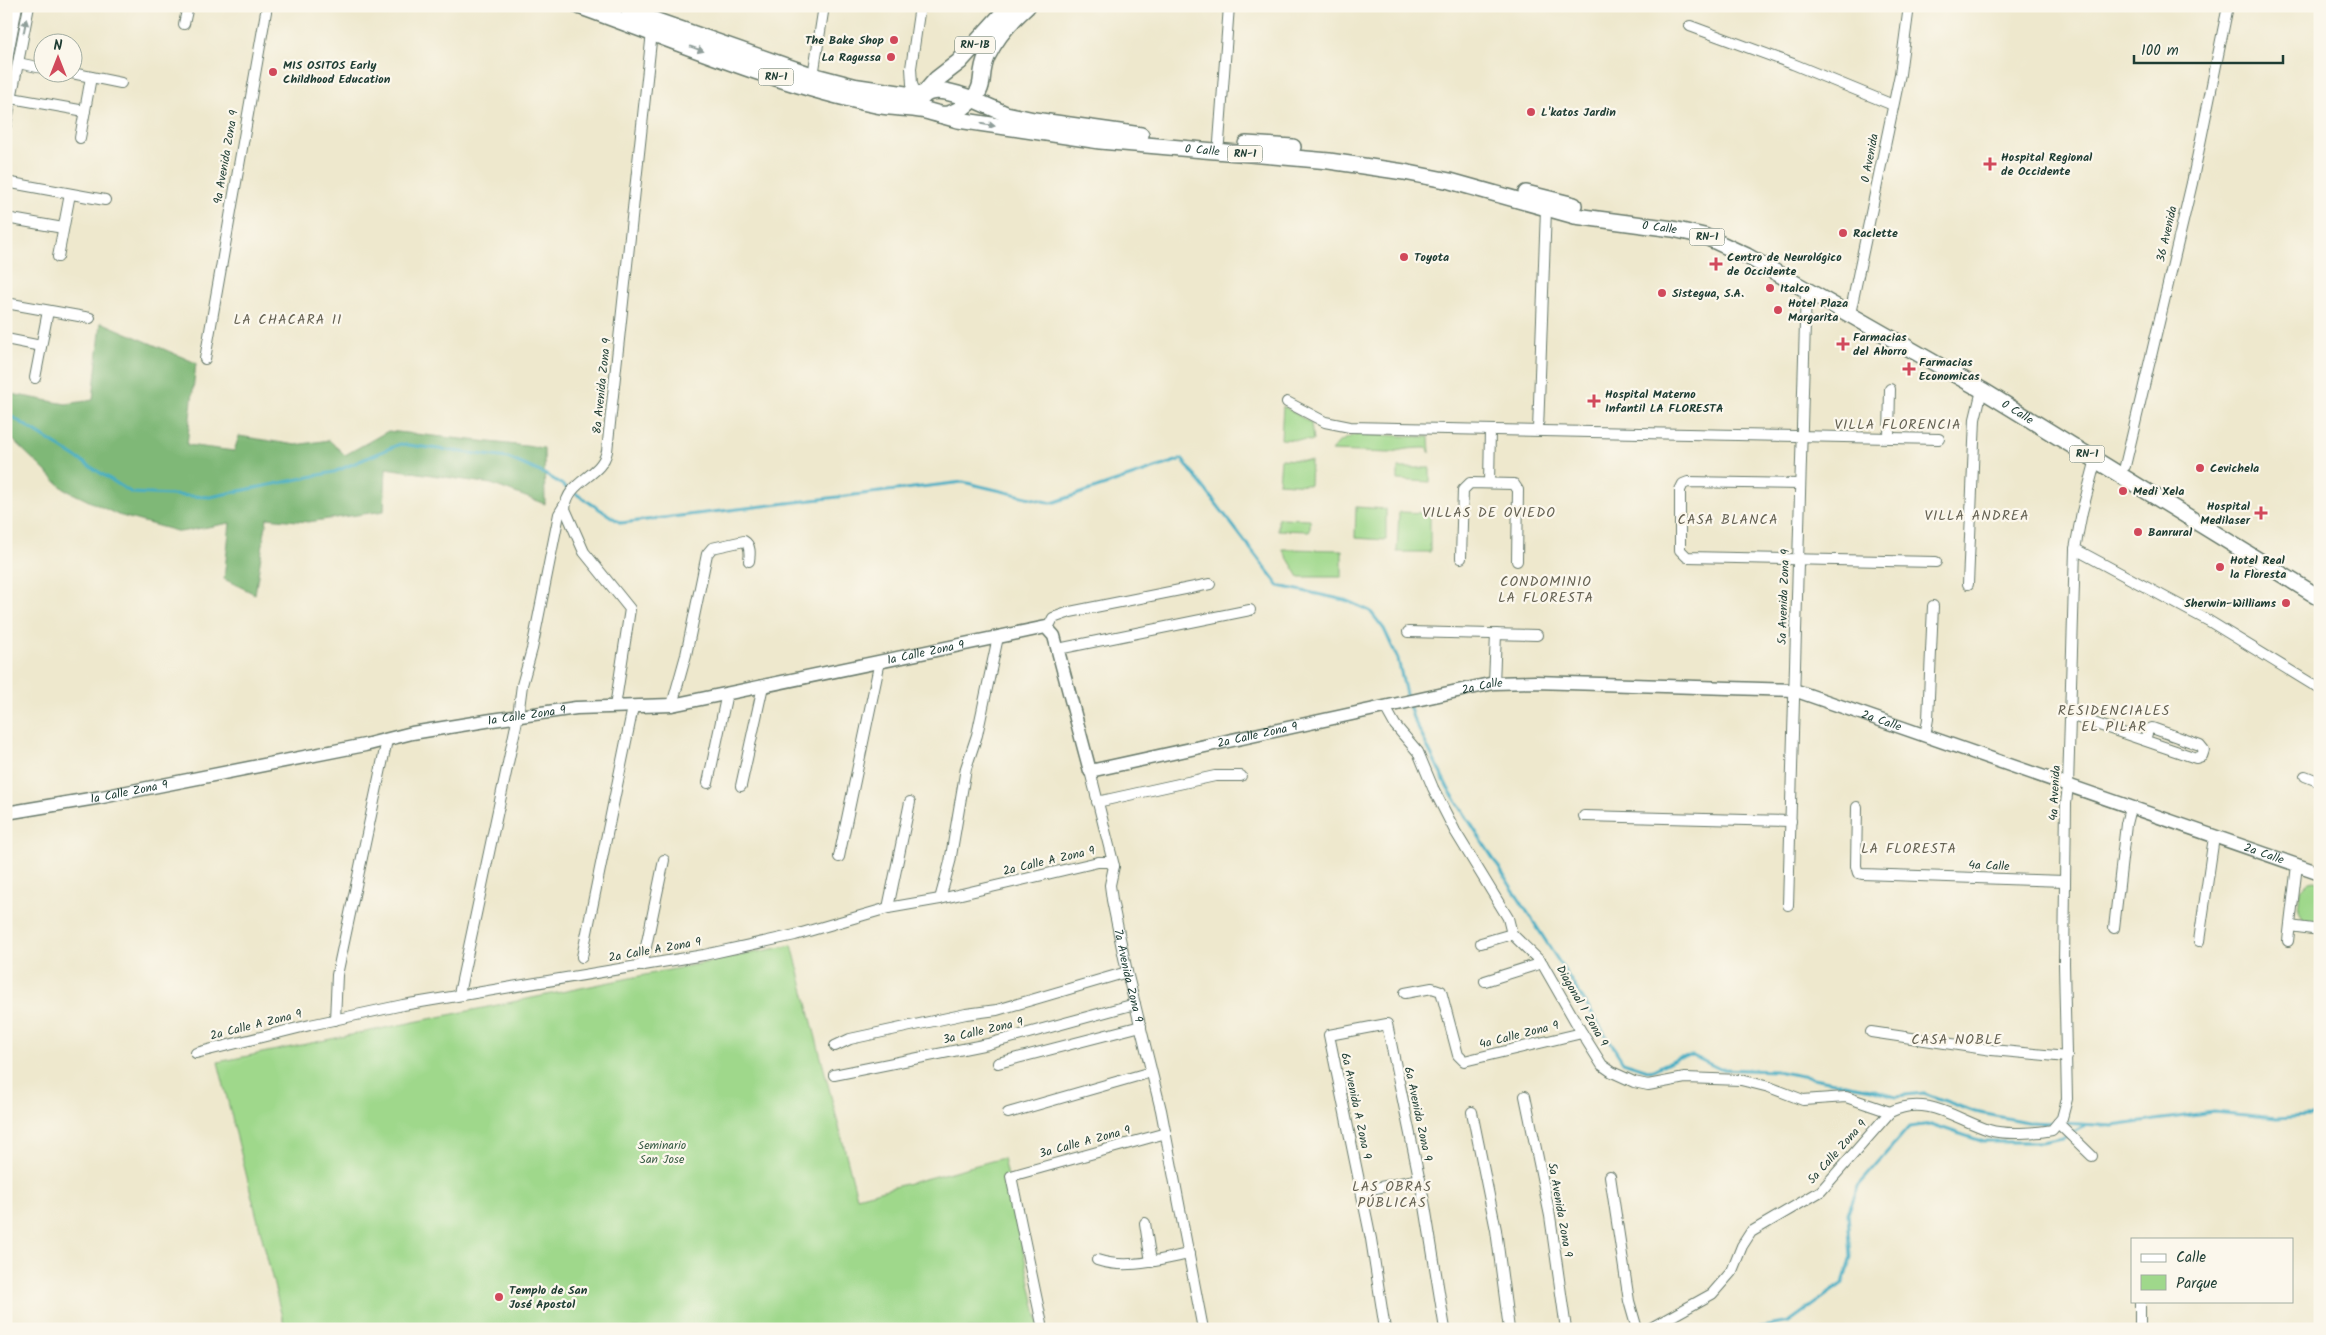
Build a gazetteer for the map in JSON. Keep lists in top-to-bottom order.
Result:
{
  "streets": {
    "highway": ["RN-1B", "RN-1"],
    "main road": ["0 Calle"],
    "street": [
      "9a Avenida Zona 9",
      "0 Avenida",
      "36 Avenida",
      "8a Avenida Zona 9",
      "5a Avenida Zona 9",
      "1a Calle Zona 9",
      "2a Calle",
      "2a Calle Zona 9",
      "4a Avenida",
      "2a Calle A Zona 9",
      "4a Calle",
      "7a Avenida Zona 9",
      "Diagonal 1 Zona 9",
      "3a Calle Zona 9",
      "4a Calle Zona 9",
      "6a Avenida A Zona 9",
      "6a Avenida Zona 9",
      "3a Calle A Zona 9",
      "5a Calle Zona 9"
    ]
  },
  "crossings": [
    ["RN-1B", "RN-1"],
    ["RN-1B", "0 Calle"],
    ["RN-1", "0 Calle"],
    ["RN-1", "8a Avenida Zona 9"],
    ["0 Calle", "0 Avenida"],
    ["0 Calle", "36 Avenida"],
    ["0 Calle", "5a Avenida Zona 9"],
    ["0 Calle", "4a Avenida"],
    ["8a Avenida Zona 9", "1a Calle Zona 9"],
    ["8a Avenida Zona 9", "2a Calle A Zona 9"],
    ["5a Avenida Zona 9", "2a Calle"],
    ["1a Calle Zona 9", "7a Avenida Zona 9"],
    ["2a Calle", "2a Calle Zona 9"],
    ["2a Calle", "4a Avenida"],
    ["2a Calle Zona 9", "7a Avenida Zona 9"],
    ["2a Calle Zona 9", "Diagonal 1 Zona 9"],
    ["4a Avenida", "4a Calle"],
    ["2a Calle A Zona 9", "7a Avenida Zona 9"],
    ["7a Avenida Zona 9", "3a Calle Zona 9"],
    ["7a Avenida Zona 9", "3a Calle A Zona 9"],
    ["Diagonal 1 Zona 9", "4a Calle Zona 9"],
    ["Diagonal 1 Zona 9", "5a Calle Zona 9"],
    ["6a Avenida A Zona 9", "6a Avenida Zona 9"]
  ],
  "districts": [
    "LA CHACARA II",
    "VILLA FLORENCIA",
    "VILLAS DE OVIEDO",
    "VILLA ANDREA",
    "CASA BLANCA",
    "CONDOMINIO LA FLORESTA",
    "RESIDENCIALES EL PILAR",
    "LA FLORESTA",
    "CASA NOBLE",
    "LAS OBRAS PÚBLICAS"
  ],
  "parks": ["Seminario San Jose"],
  "places": {
    "other": [
      "The Bake Shop",
      "La Ragussa",
      "MIS OSITOS Early Childhood Education",
      "L'katos Jardin",
      "Raclette",
      "Toyota",
      "Italco",
      "Sistegua, S.A.",
      "Hotel Plaza Margarita",
      "Cevichela",
      "Medi Xela",
      "Banrural",
      "Hotel Real la Floresta",
      "Sherwin-Williams",
      "Templo de San José Apostol"
    ],
    "health": [
      "Hospital Regional de Occidente",
      "Centro de Neurológico de Occidente",
      "Farmacias del Ahorro",
      "Farmacias Economicas",
      "Hospital Materno Infantil LA FLORESTA",
      "Hospital Medilaser"
    ]
  },
  "legend": ["Calle", "Parque"],
  "scale_bar": "100 m",
  "north": "top"
}
